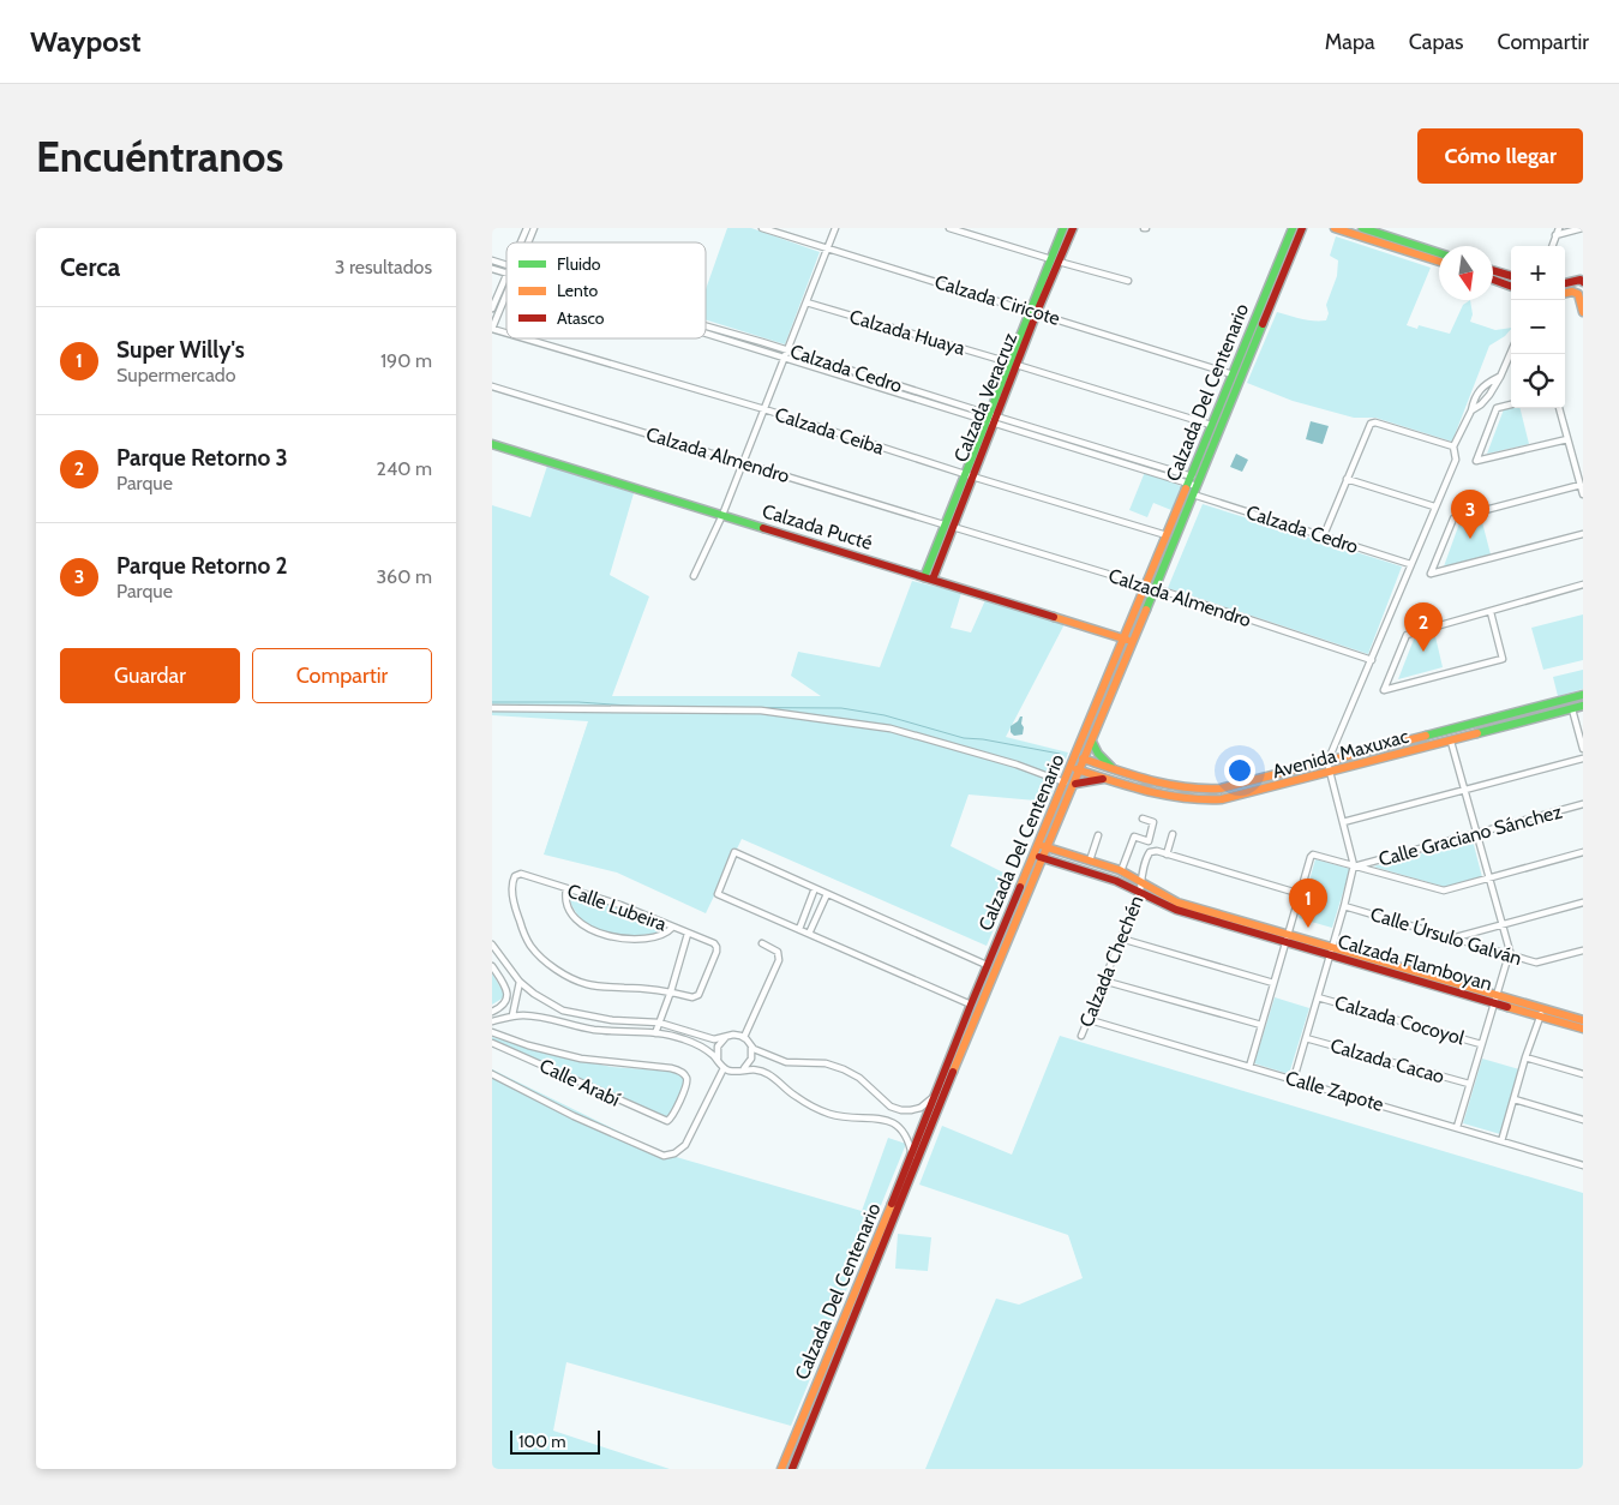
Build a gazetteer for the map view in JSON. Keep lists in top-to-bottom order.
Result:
{
  "streets": {
    "main road": [
      "Calzada Del Centenario",
      "Calzada Veracruz",
      "Calzada Pucté",
      "Avenida Maxuxac",
      "Calzada Flamboyan"
    ],
    "street": [
      "Calzada Ciricote",
      "Calzada Huaya",
      "Calzada Cedro",
      "Calzada Ceiba",
      "Calzada Almendro",
      "Calle Graciano Sánchez",
      "Calle Lubeira",
      "Calle Úrsulo Galván",
      "Calzada Chechén",
      "Calzada Cocoyol",
      "Calzada Cacao",
      "Calle Arabí",
      "Calle Zapote"
    ]
  },
  "crossings": [
    ["Calzada Ciricote", "Calzada Del Centenario"],
    ["Calzada Ciricote", "Calzada Veracruz"],
    ["Calzada Huaya", "Calzada Del Centenario"],
    ["Calzada Huaya", "Calzada Veracruz"],
    ["Calzada Cedro", "Calzada Del Centenario"],
    ["Calzada Cedro", "Calzada Veracruz"],
    ["Calzada Del Centenario", "Calzada Ceiba"],
    ["Calzada Del Centenario", "Calzada Almendro"],
    ["Calzada Del Centenario", "Calzada Pucté"],
    ["Calzada Del Centenario", "Avenida Maxuxac"],
    ["Calzada Del Centenario", "Calzada Flamboyan"],
    ["Calzada Veracruz", "Calzada Ceiba"],
    ["Calzada Veracruz", "Calzada Almendro"],
    ["Calzada Veracruz", "Calzada Pucté"],
    ["Calzada Chechén", "Calzada Flamboyan"],
    ["Calzada Chechén", "Calle Zapote"]
  ],
  "legend": ["Fluido", "Lento", "Atasco"],
  "scale_bar": "100 m",
  "north": "bottom",
  "page": {
    "header": "Waypost",
    "nav": ["Mapa", "Capas", "Compartir"],
    "buttons": [
      "Cómo llegar",
      ["Guardar", "Compartir"]
    ],
    "title": "Encuéntranos",
    "heading": ["Cerca", "3 resultados"],
    "map_buttons": ["+", "−"],
    "list": [
      {
        "mark": "1",
        "name": "Super Willy's",
        "note": "Supermercado",
        "value": "190 m"
      },
      {
        "mark": "2",
        "name": "Parque Retorno 3",
        "note": "Parque",
        "value": "240 m"
      },
      {
        "mark": "3",
        "name": "Parque Retorno 2",
        "note": "Parque",
        "value": "360 m"
      }
    ],
    "pins": ["3", "2", "1"],
    "scale": "100 m"
  }
}
